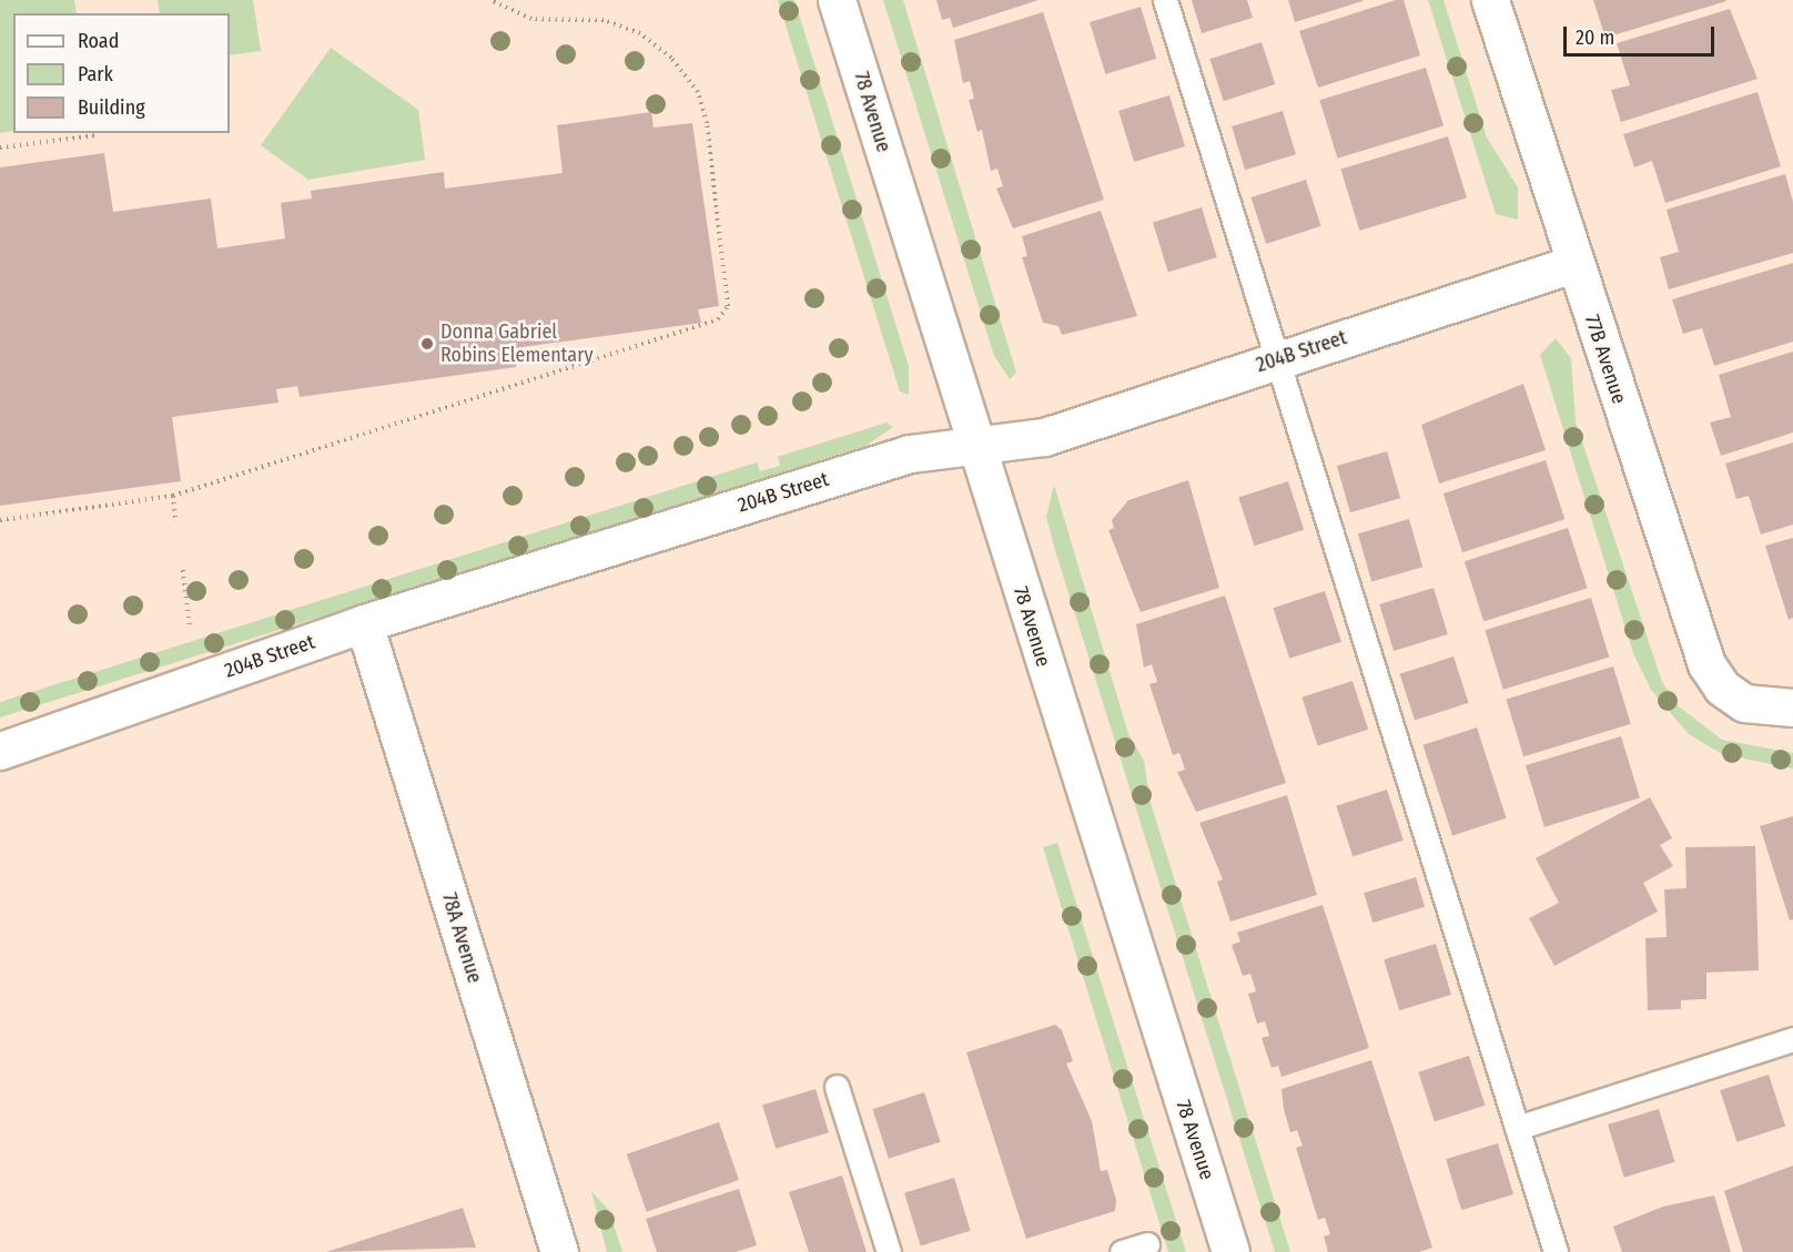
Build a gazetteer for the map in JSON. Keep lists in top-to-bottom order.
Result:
{
  "streets": {
    "street": [
      "78 Avenue",
      "204B Street",
      "77B Avenue",
      "78A Avenue"
    ]
  },
  "crossings": [
    ["78 Avenue", "204B Street"],
    ["204B Street", "77B Avenue"],
    ["204B Street", "78A Avenue"]
  ],
  "places": ["Donna Gabriel Robins Elementary"],
  "legend": ["Road", "Park", "Building"],
  "scale_bar": "20 m"
}
